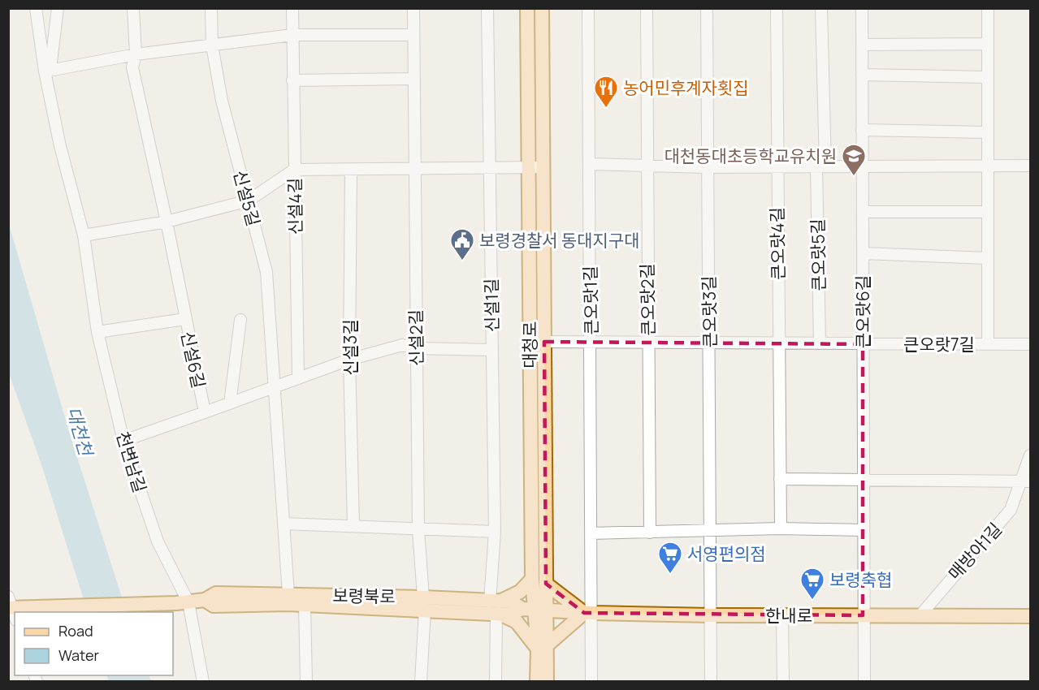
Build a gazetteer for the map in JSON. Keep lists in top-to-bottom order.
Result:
{
  "streets": {
    "main road": ["대청로", "보령북로", "한내로"],
    "street": [
      "신설5길",
      "신설4길",
      "큰오랏4길",
      "큰오랏5길",
      "큰오랏2길",
      "큰오랏1길",
      "신설1길",
      "큰오랏3길",
      "큰오랏6길",
      "신설2길",
      "큰오랏7길",
      "신설3길",
      "신설6길",
      "천변남길",
      "매방아1길"
    ]
  },
  "crossings": [
    ["신설5길", "보령북로"],
    ["큰오랏4길", "큰오랏7길"],
    ["큰오랏5길", "큰오랏7길"],
    ["큰오랏2길", "큰오랏7길"],
    ["큰오랏1길", "큰오랏7길"],
    ["큰오랏1길", "한내로"],
    ["신설1길", "보령북로"],
    ["큰오랏3길", "큰오랏7길"],
    ["큰오랏3길", "한내로"],
    ["큰오랏6길", "큰오랏7길"],
    ["큰오랏6길", "한내로"],
    ["신설2길", "보령북로"],
    ["큰오랏7길", "대청로"],
    ["대청로", "보령북로"],
    ["대청로", "한내로"],
    ["신설6길", "천변남길"],
    ["천변남길", "보령북로"],
    ["매방아1길", "한내로"],
    ["보령북로", "한내로"]
  ],
  "water": ["대천천"],
  "places": {
    "restaurant": ["농어민후계자횟집"],
    "school or university": ["대천동대초등학교유치원"],
    "public building": ["보령경찰서 동대지구대"],
    "supermarket": ["서영편의점", "보령축협"]
  },
  "legend": ["Road", "Water"]
}
